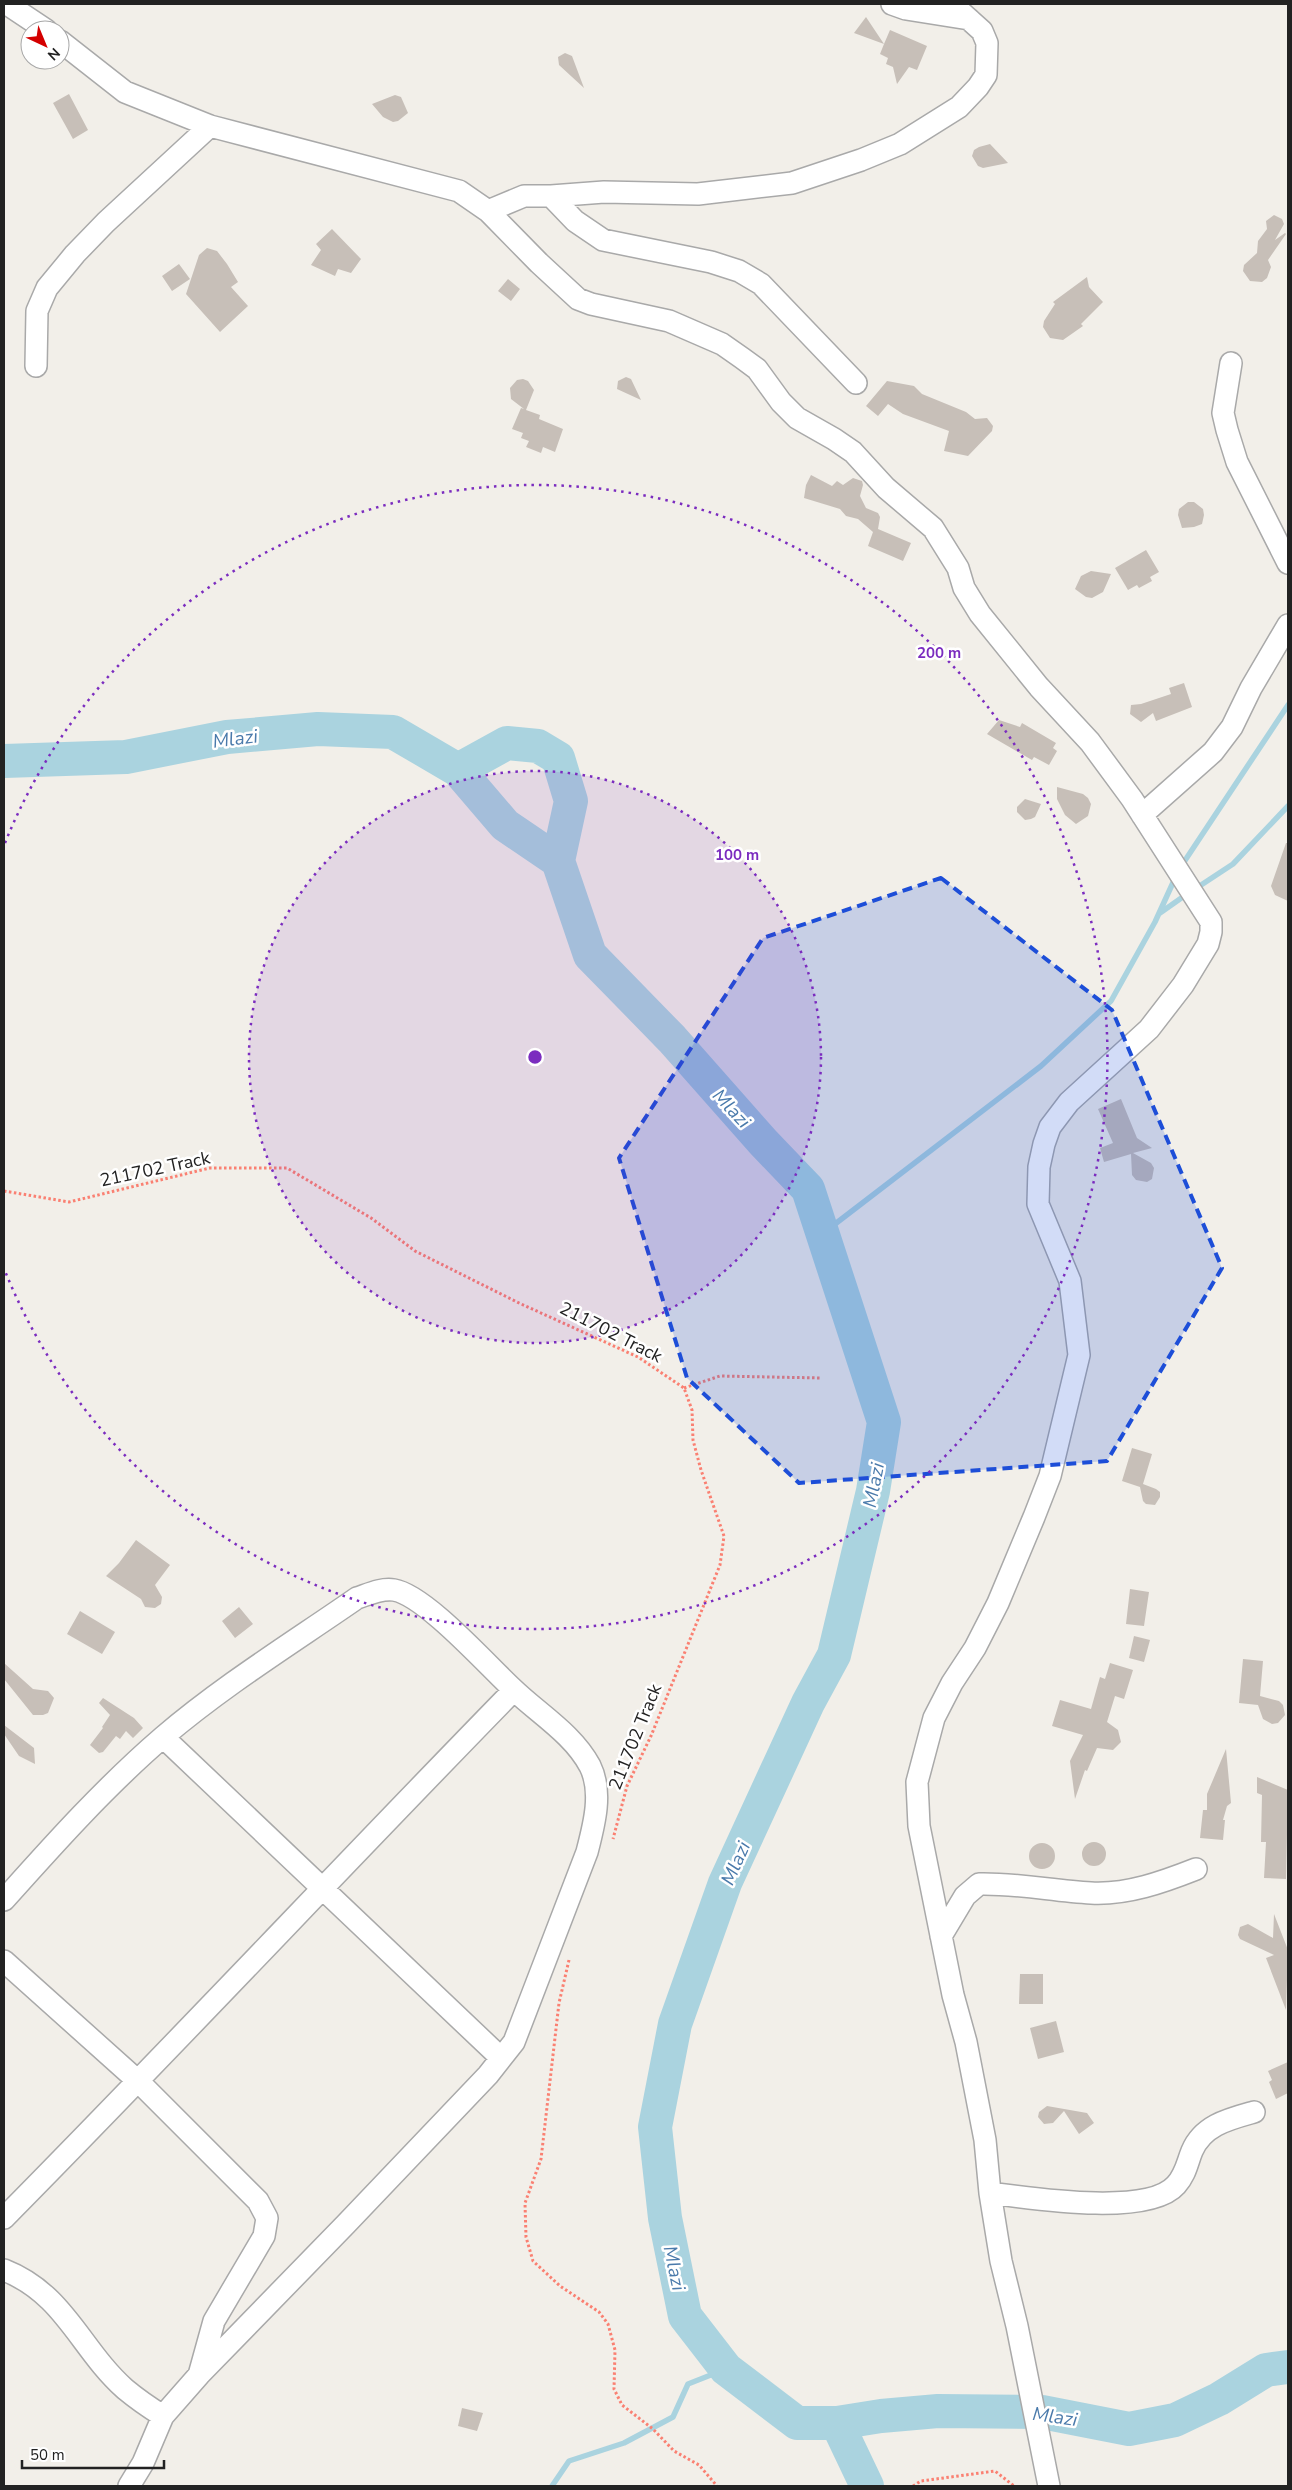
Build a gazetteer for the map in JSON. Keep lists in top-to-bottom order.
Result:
{
  "streets": {
    "path": ["211702 Track"]
  },
  "water": ["Mlazi"],
  "scale_bar": "50 m",
  "north": "bottom right",
  "rings": ["200 m", "100 m"]
}
